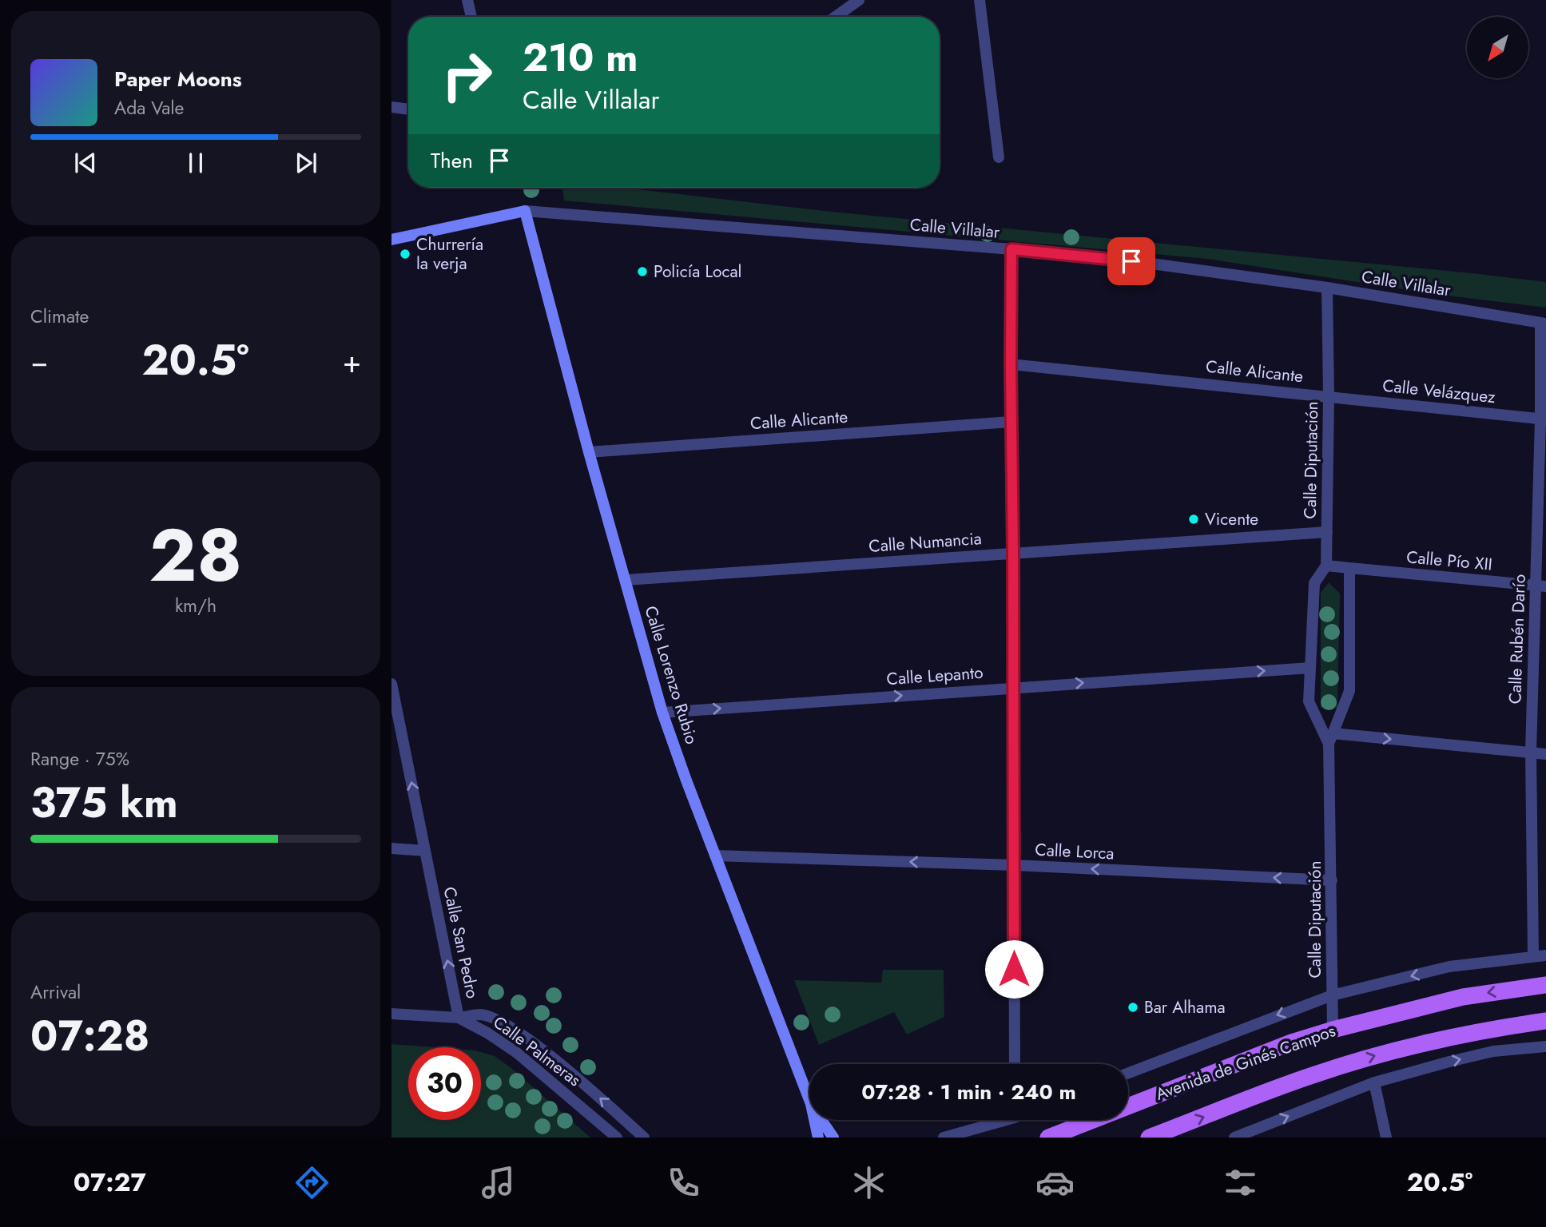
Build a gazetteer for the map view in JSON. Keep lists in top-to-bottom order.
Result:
{
  "streets": {
    "main road": ["Calle Lorenzo Rubio", "Avenida de Ginés Campos"],
    "street": [
      "Calle Villalar",
      "Calle Alicante",
      "Calle Velázquez",
      "Calle Diputación",
      "Calle Numancia",
      "Calle Pío XII",
      "Calle Rubén Darío",
      "Calle Lepanto",
      "Calle Lorca",
      "Calle San Pedro",
      "Calle Palmeras"
    ]
  },
  "crossings": [
    ["Calle Villalar", "Calle Diputación"],
    ["Calle Villalar", "Calle Rubén Darío"],
    ["Calle Villalar", "Calle Lorenzo Rubio"],
    ["Calle Alicante", "Calle Velázquez"],
    ["Calle Alicante", "Calle Diputación"],
    ["Calle Alicante", "Calle Lorenzo Rubio"],
    ["Calle Velázquez", "Calle Diputación"],
    ["Calle Velázquez", "Calle Rubén Darío"],
    ["Calle Diputación", "Calle Numancia"],
    ["Calle Diputación", "Calle Pío XII"],
    ["Calle Diputación", "Calle Lorca"],
    ["Calle Diputación", "Avenida de Ginés Campos"],
    ["Calle Numancia", "Calle Lorenzo Rubio"],
    ["Calle Pío XII", "Calle Rubén Darío"],
    ["Calle Rubén Darío", "Avenida de Ginés Campos"],
    ["Calle Lorenzo Rubio", "Calle Lepanto"],
    ["Calle Lorenzo Rubio", "Calle Lorca"],
    ["Calle San Pedro", "Calle Palmeras"]
  ],
  "one_way": ["Calle Lepanto", "Calle Lorca", "Calle San Pedro"],
  "places": [
    "Churrería la verja",
    "Policía Local",
    "Vicente",
    "Bar Alhama"
  ],
  "north": "bottom left",
  "page": {
    "turn": ["210 m", "Calle Villalar"],
    "song": ["Paper Moons", "Ada Vale"],
    "then": "Then",
    "tile": [
      "Climate",
      ["28", "km/h"],
      ["Range · 75%", "375 km"],
      ["Arrival", "07:28"]
    ],
    "heat": ["−", "20.5°", "+"],
    "limit": "30",
    "trip": "07:28 · 1 min · 240 m",
    "tabs": ["07:27", "20.5°"]
  }
}
